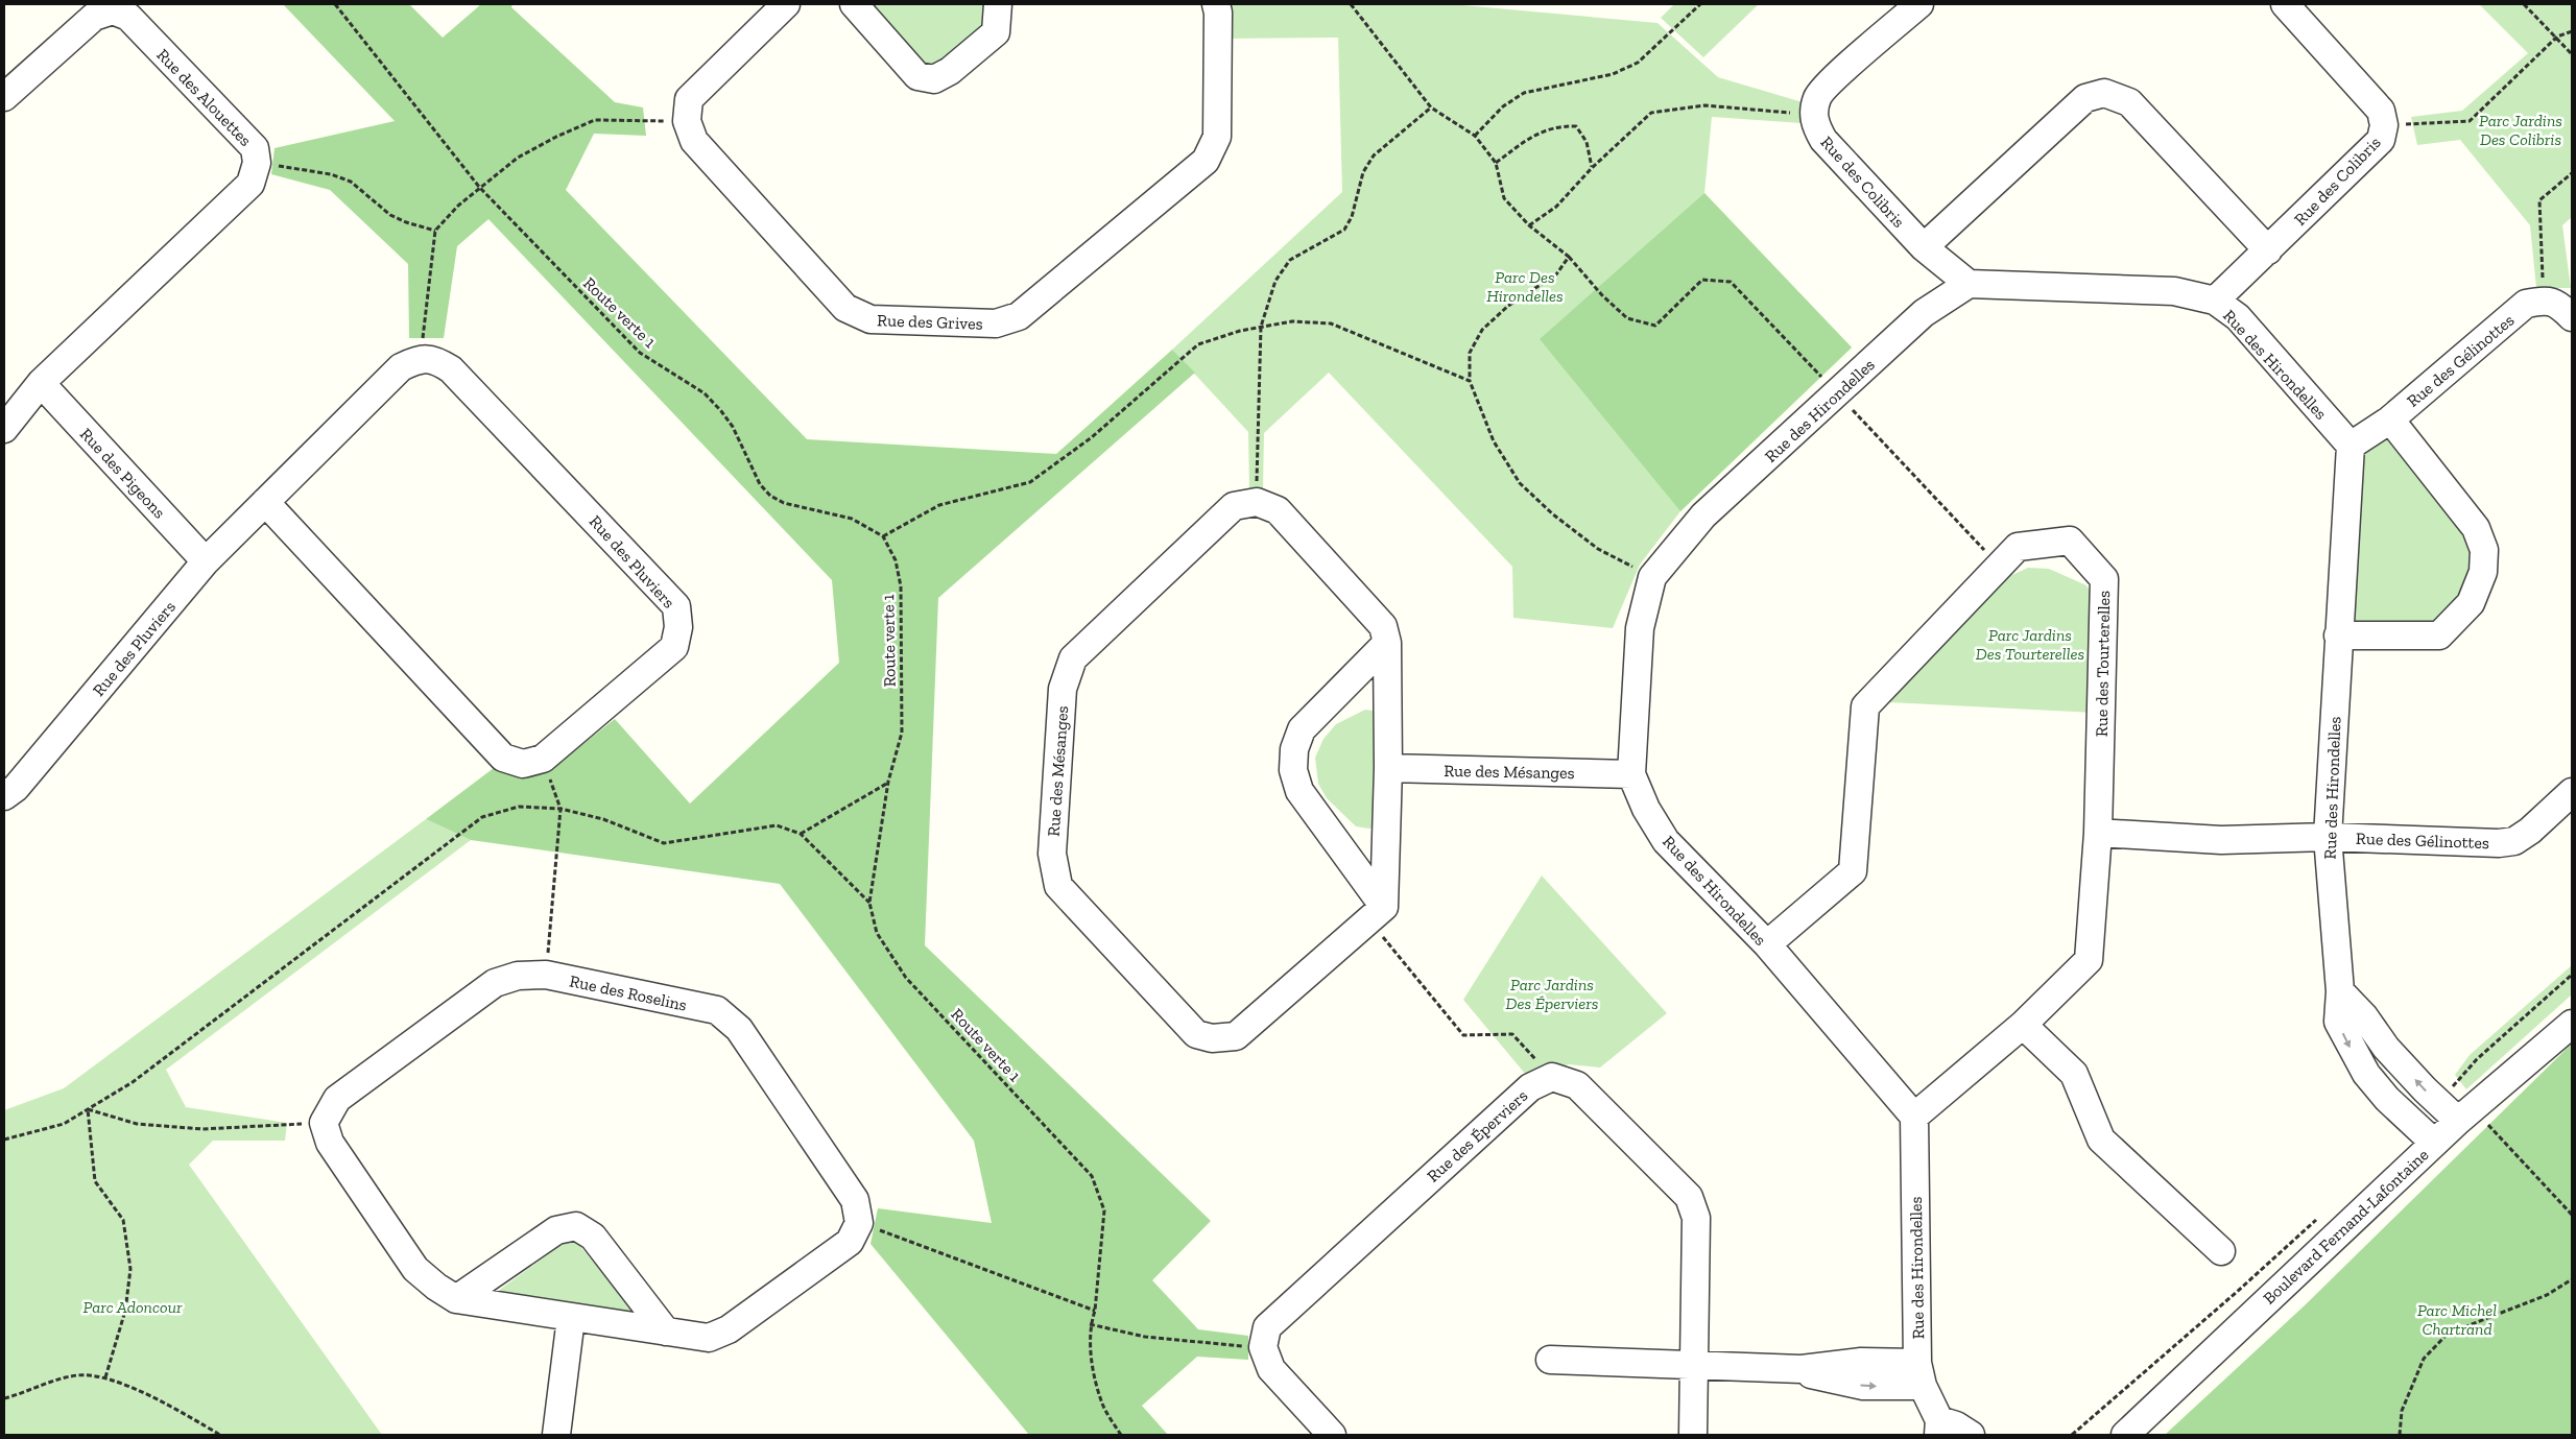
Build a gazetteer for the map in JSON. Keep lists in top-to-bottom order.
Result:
{
  "streets": {
    "street": [
      "Rue des Alouettes",
      "Rue des Colibris",
      "Rue des Grives",
      "Rue des Gélinottes",
      "Rue des Hirondelles",
      "Rue des Pigeons",
      "Rue des Pluviers",
      "Rue des Tourterelles",
      "Rue des Mésanges",
      "Rue des Roselins",
      "Rue des Éperviers",
      "Boulevard Fernand-Lafontaine"
    ],
    "path": ["Route verte 1"]
  },
  "crossings": [
    ["Rue des Alouettes", "Rue des Pigeons"],
    ["Rue des Colibris", "Rue des Hirondelles"],
    ["Rue des Gélinottes", "Rue des Hirondelles"],
    ["Rue des Gélinottes", "Rue des Tourterelles"],
    ["Rue des Hirondelles", "Rue des Tourterelles"],
    ["Rue des Hirondelles", "Rue des Mésanges"],
    ["Rue des Hirondelles", "Boulevard Fernand-Lafontaine"],
    ["Rue des Pigeons", "Rue des Pluviers"]
  ],
  "parks": [
    "Parc Jardins Des Colibris",
    "Parc Des Hirondelles",
    "Parc Jardins Des Tourterelles",
    "Parc Jardins Des Éperviers",
    "Parc Adoncour",
    "Parc Michel Chartrand"
  ]
}
